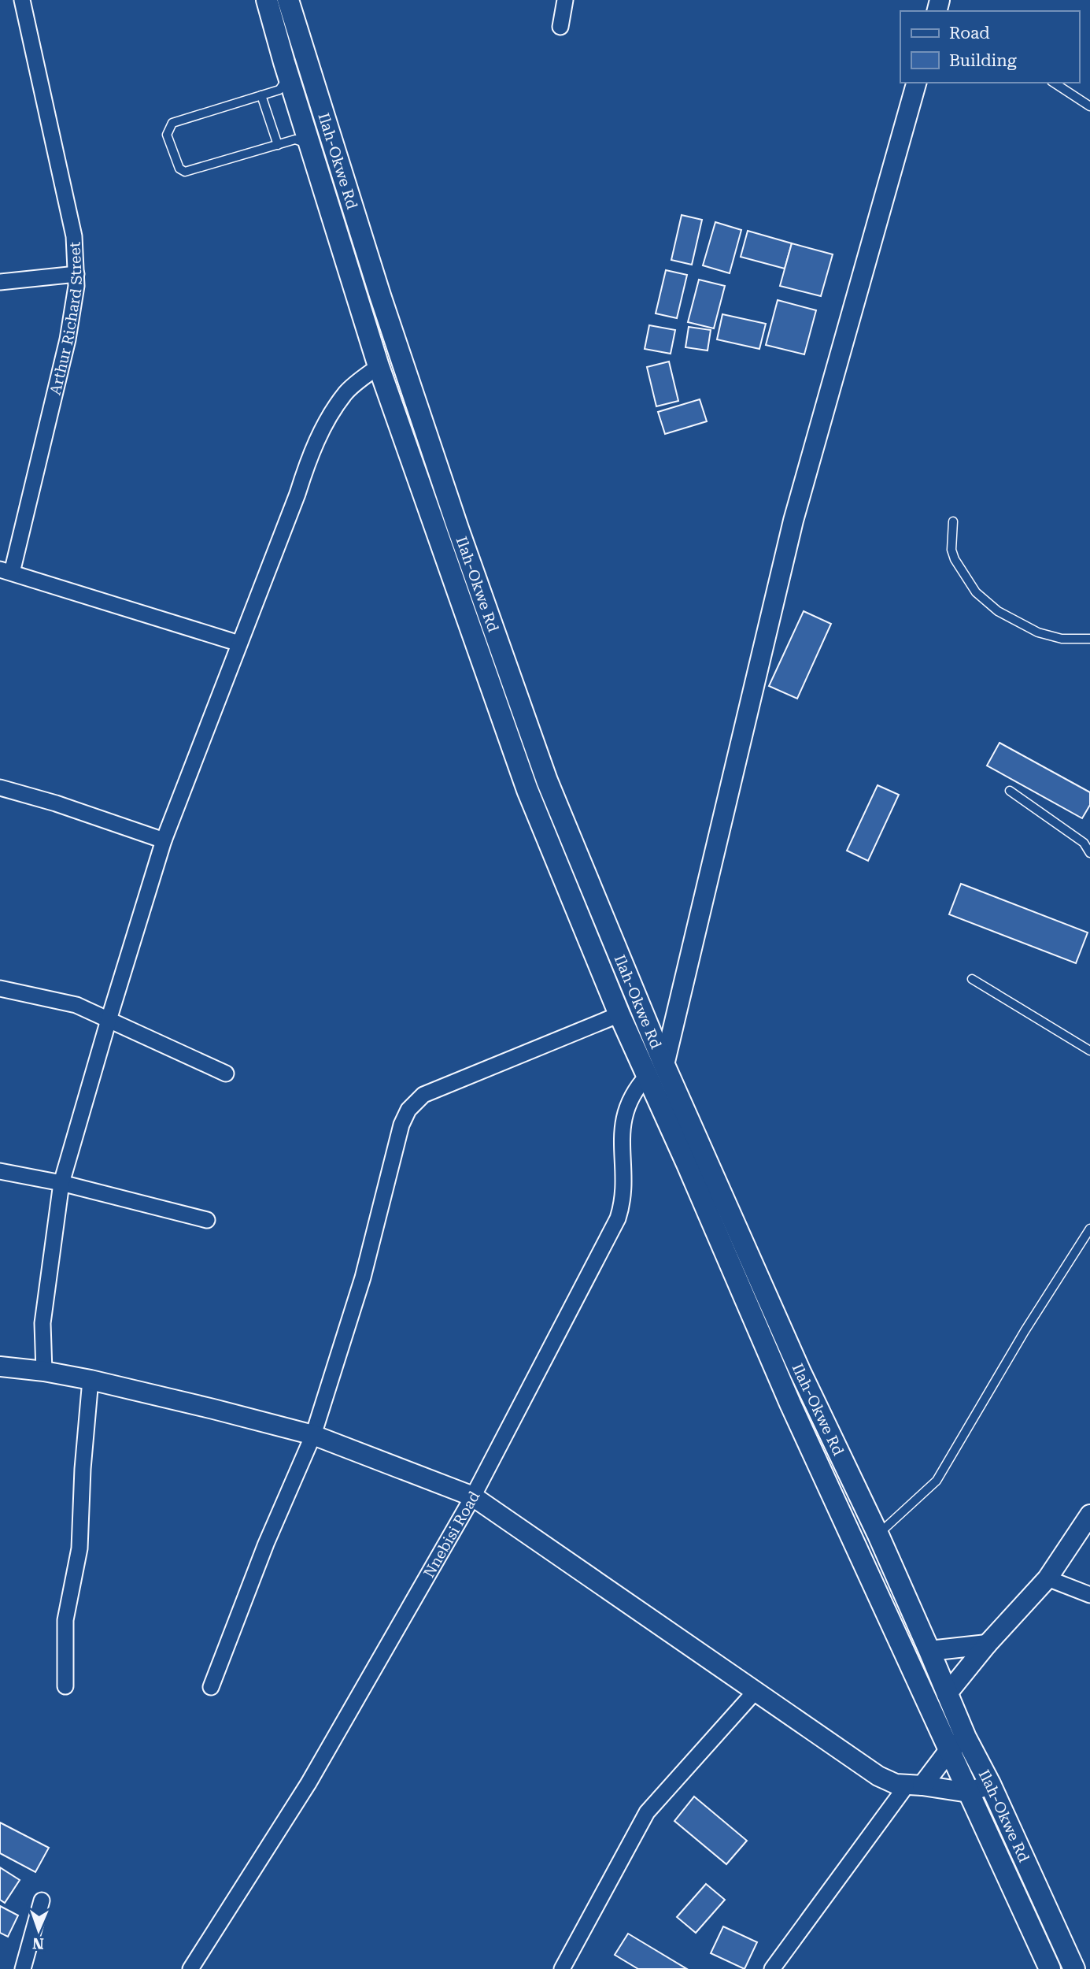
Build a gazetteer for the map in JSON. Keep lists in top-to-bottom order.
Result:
{
  "streets": {
    "main road": ["Ilah-Okwe Rd"],
    "street": ["Arthur Richard Street", "Nnebisi Road"]
  },
  "crossings": [
    ["Ilah-Okwe Rd", "Nnebisi Road"]
  ],
  "legend": ["Road", "Building"],
  "north": "bottom"
}
